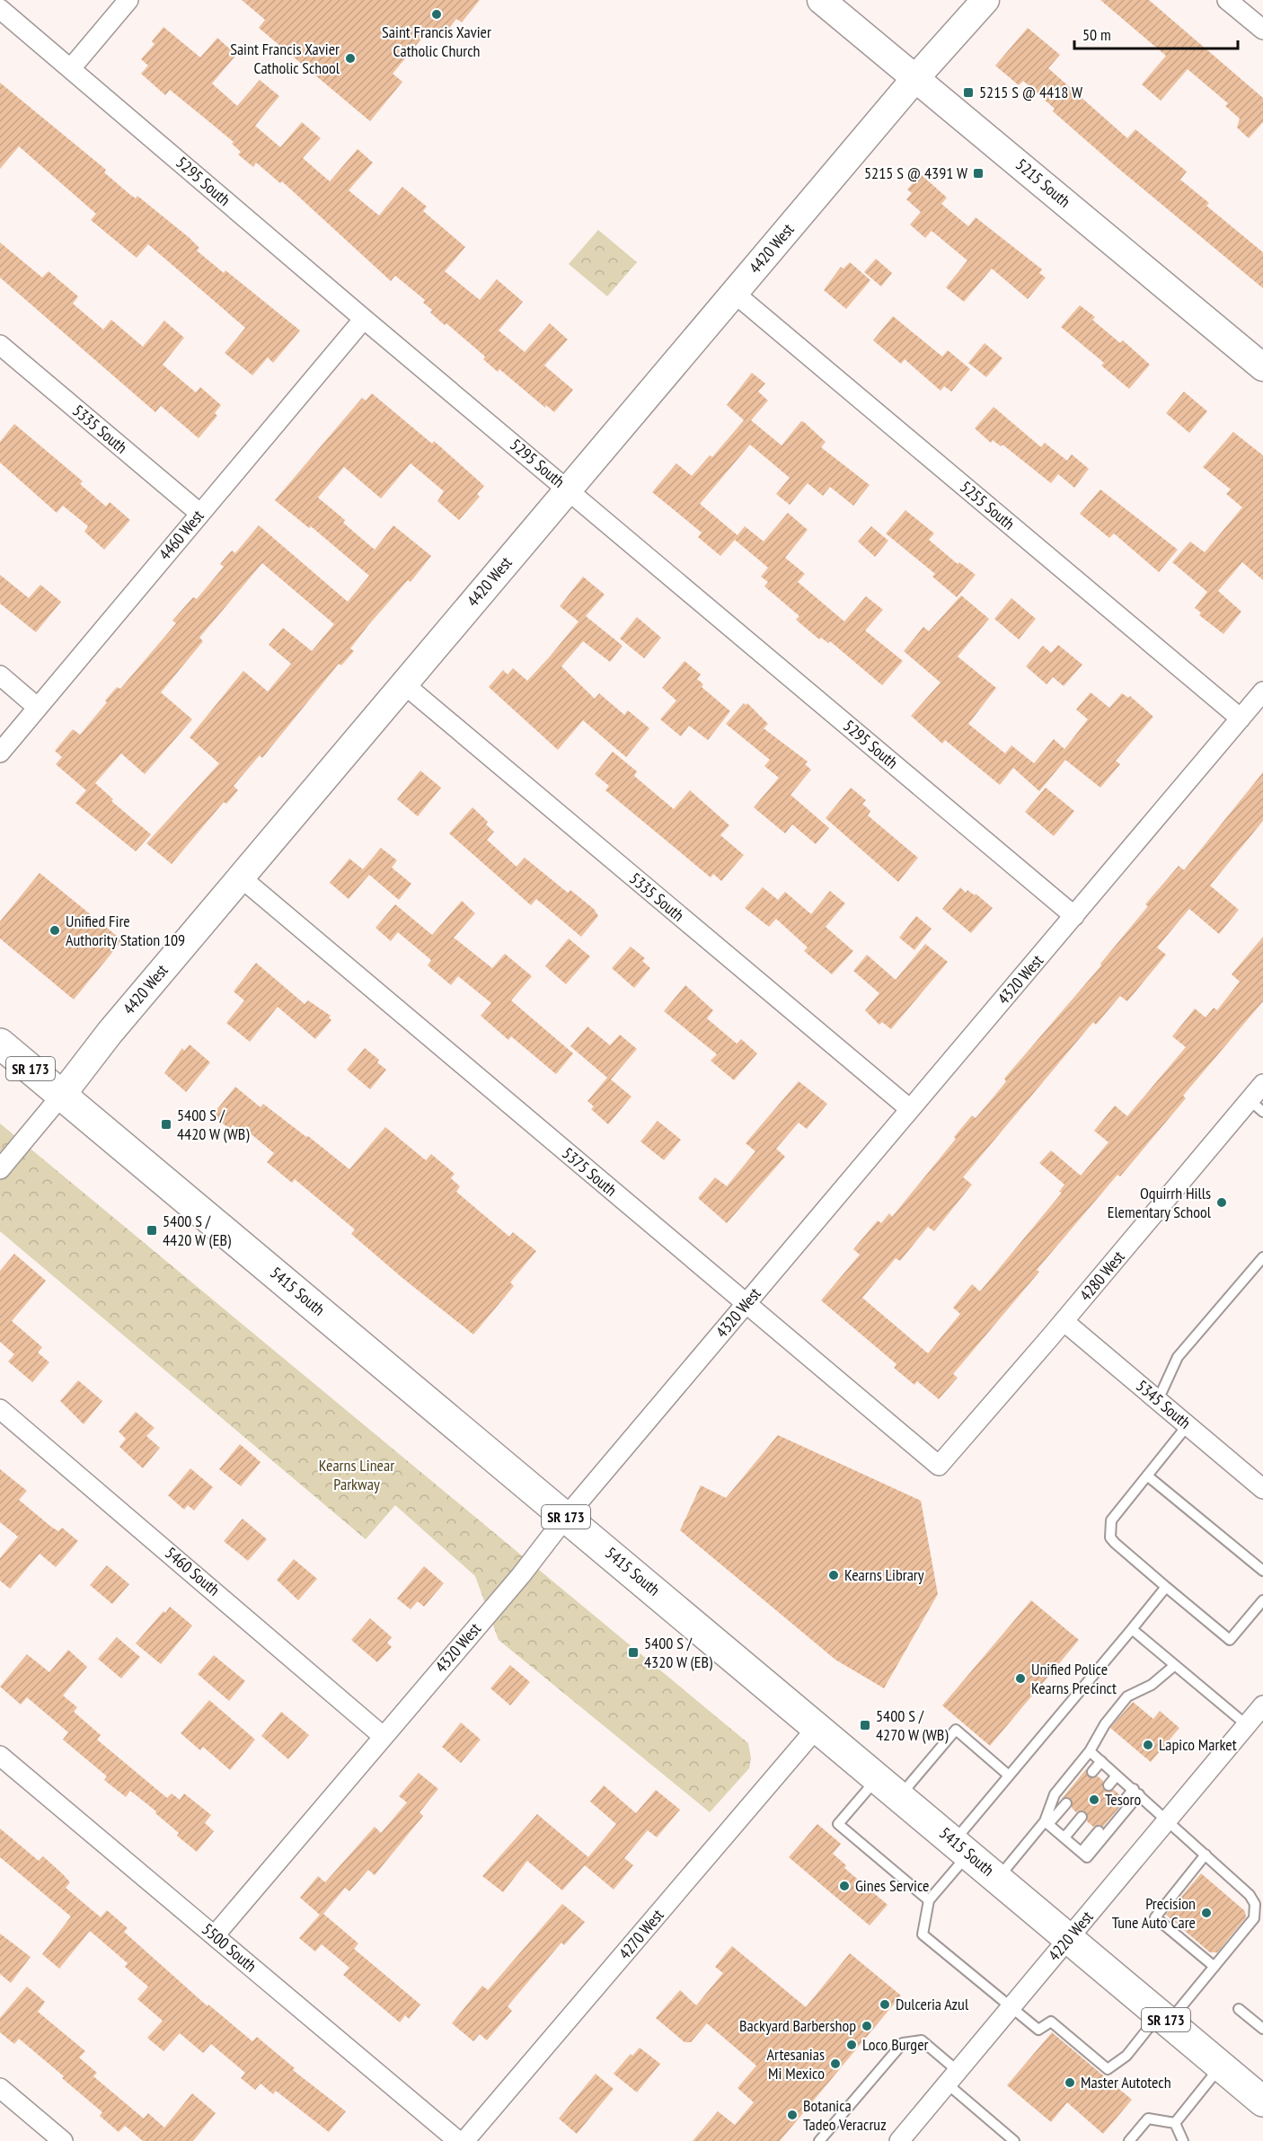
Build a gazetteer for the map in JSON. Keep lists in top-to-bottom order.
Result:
{
  "streets": {
    "main road": ["SR 173", "5415 South"],
    "street": [
      "5295 South",
      "5215 South",
      "4420 West",
      "5335 South",
      "5255 South",
      "4460 West",
      "4320 West",
      "5375 South",
      "4280 West",
      "5345 South",
      "5460 South",
      "4270 West",
      "4220 West",
      "5500 South"
    ]
  },
  "crossings": [
    ["5295 South", "4420 West"],
    ["5295 South", "4460 West"],
    ["5295 South", "4320 West"],
    ["5215 South", "4420 West"],
    ["4420 West", "5335 South"],
    ["4420 West", "5255 South"],
    ["4420 West", "5375 South"],
    ["4420 West", "5415 South"],
    ["5335 South", "4460 West"],
    ["5335 South", "4320 West"],
    ["5255 South", "4320 West"],
    ["4320 West", "5375 South"],
    ["4320 West", "5415 South"],
    ["4320 West", "5460 South"],
    ["4320 West", "5500 South"],
    ["5375 South", "4280 West"],
    ["4280 West", "5345 South"],
    ["5415 South", "4270 West"],
    ["5415 South", "4220 West"]
  ],
  "parks": ["Kearns Linear Parkway"],
  "places": {
    "other": [
      "Saint Francis Xavier Catholic Church",
      "Saint Francis Xavier Catholic School",
      "Unified Fire Authority Station 109",
      "Oquirrh Hills Elementary School",
      "Kearns Library",
      "Unified Police Kearns Precinct",
      "Lapico Market",
      "Tesoro",
      "Gines Service",
      "Precision Tune Auto Care",
      "Dulceria Azul",
      "Backyard Barbershop",
      "Loco Burger",
      "Artesanias Mi Mexico",
      "Master Autotech",
      "Botanica Tadeo Veracruz"
    ],
    "transit": [
      "5215 S @ 4418 W",
      "5215 S @ 4391 W",
      "5400 S / 4420 W (WB)",
      "5400 S / 4420 W (EB)",
      "5400 S / 4320 W (EB)",
      "5400 S / 4270 W (WB)"
    ]
  },
  "scale_bar": "50 m"
}
